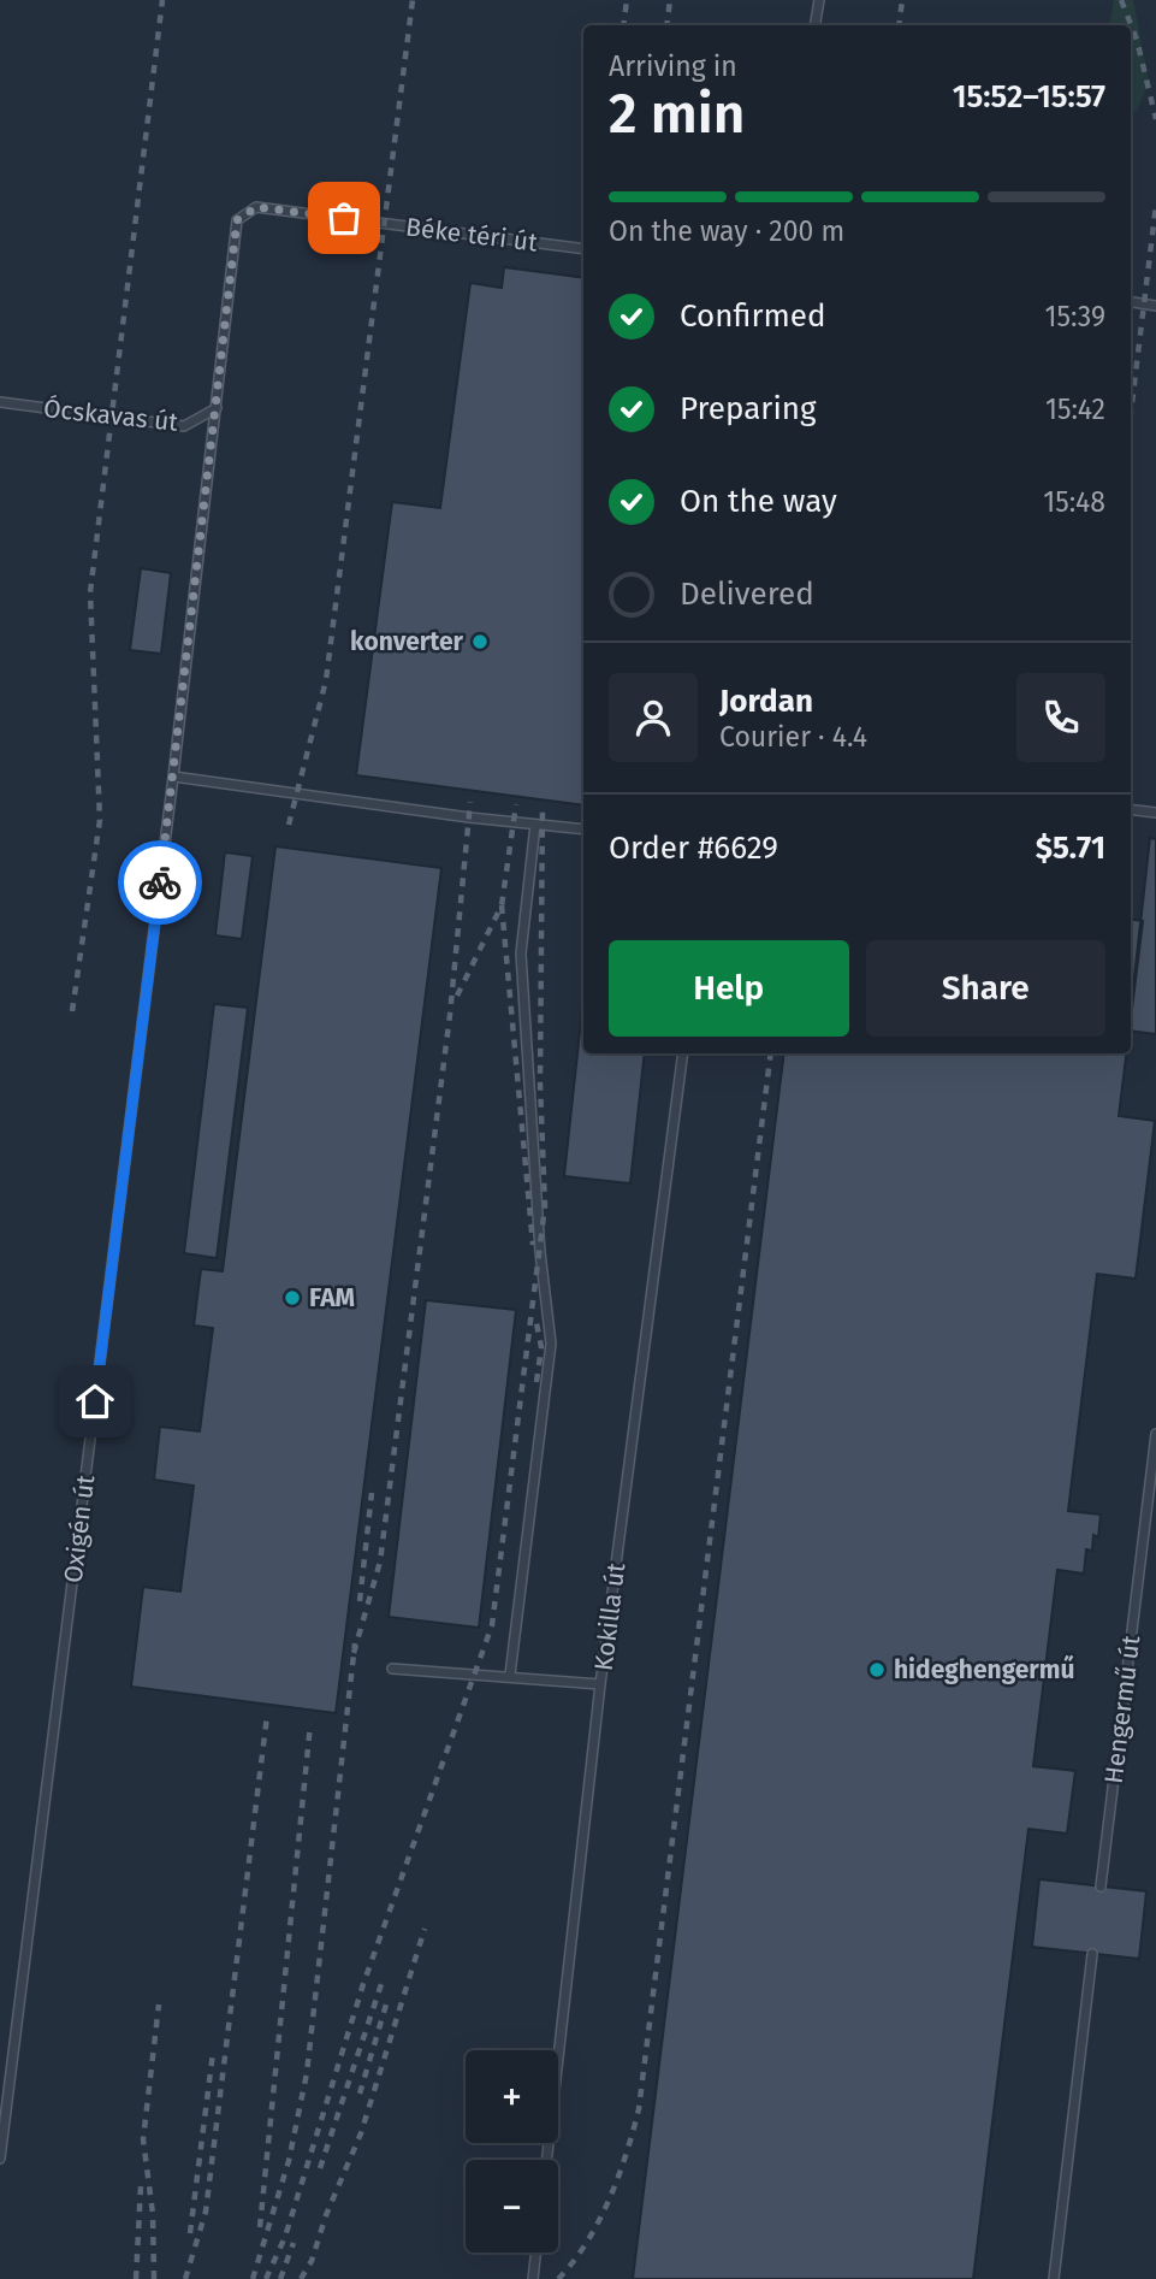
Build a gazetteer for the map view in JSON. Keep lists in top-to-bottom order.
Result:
{
  "streets": {
    "lane": [
      "Béke téri út",
      "Ócskavas út",
      "Oxigén út",
      "Kokilla út",
      "Hengermű út"
    ]
  },
  "crossings": [
    ["Béke téri út", "Oxigén út"],
    ["Ócskavas út", "Oxigén út"]
  ],
  "places": ["konverter", "FAM", "hideghengermű"],
  "page": {
    "heading": ["2 min", "Arriving in", "15:52–15:57"],
    "panel": [
      "Jordan",
      "Courier · 4.4",
      "Order #6629",
      "$5.71"
    ],
    "bar": "On the way · 200 m",
    "list": [
      ["Confirmed", "15:39"],
      ["Preparing", "15:42"],
      ["On the way", "15:48"],
      "Delivered"
    ],
    "buttons": ["Help", "Share"],
    "map_buttons": ["+", "−"]
  }
}
